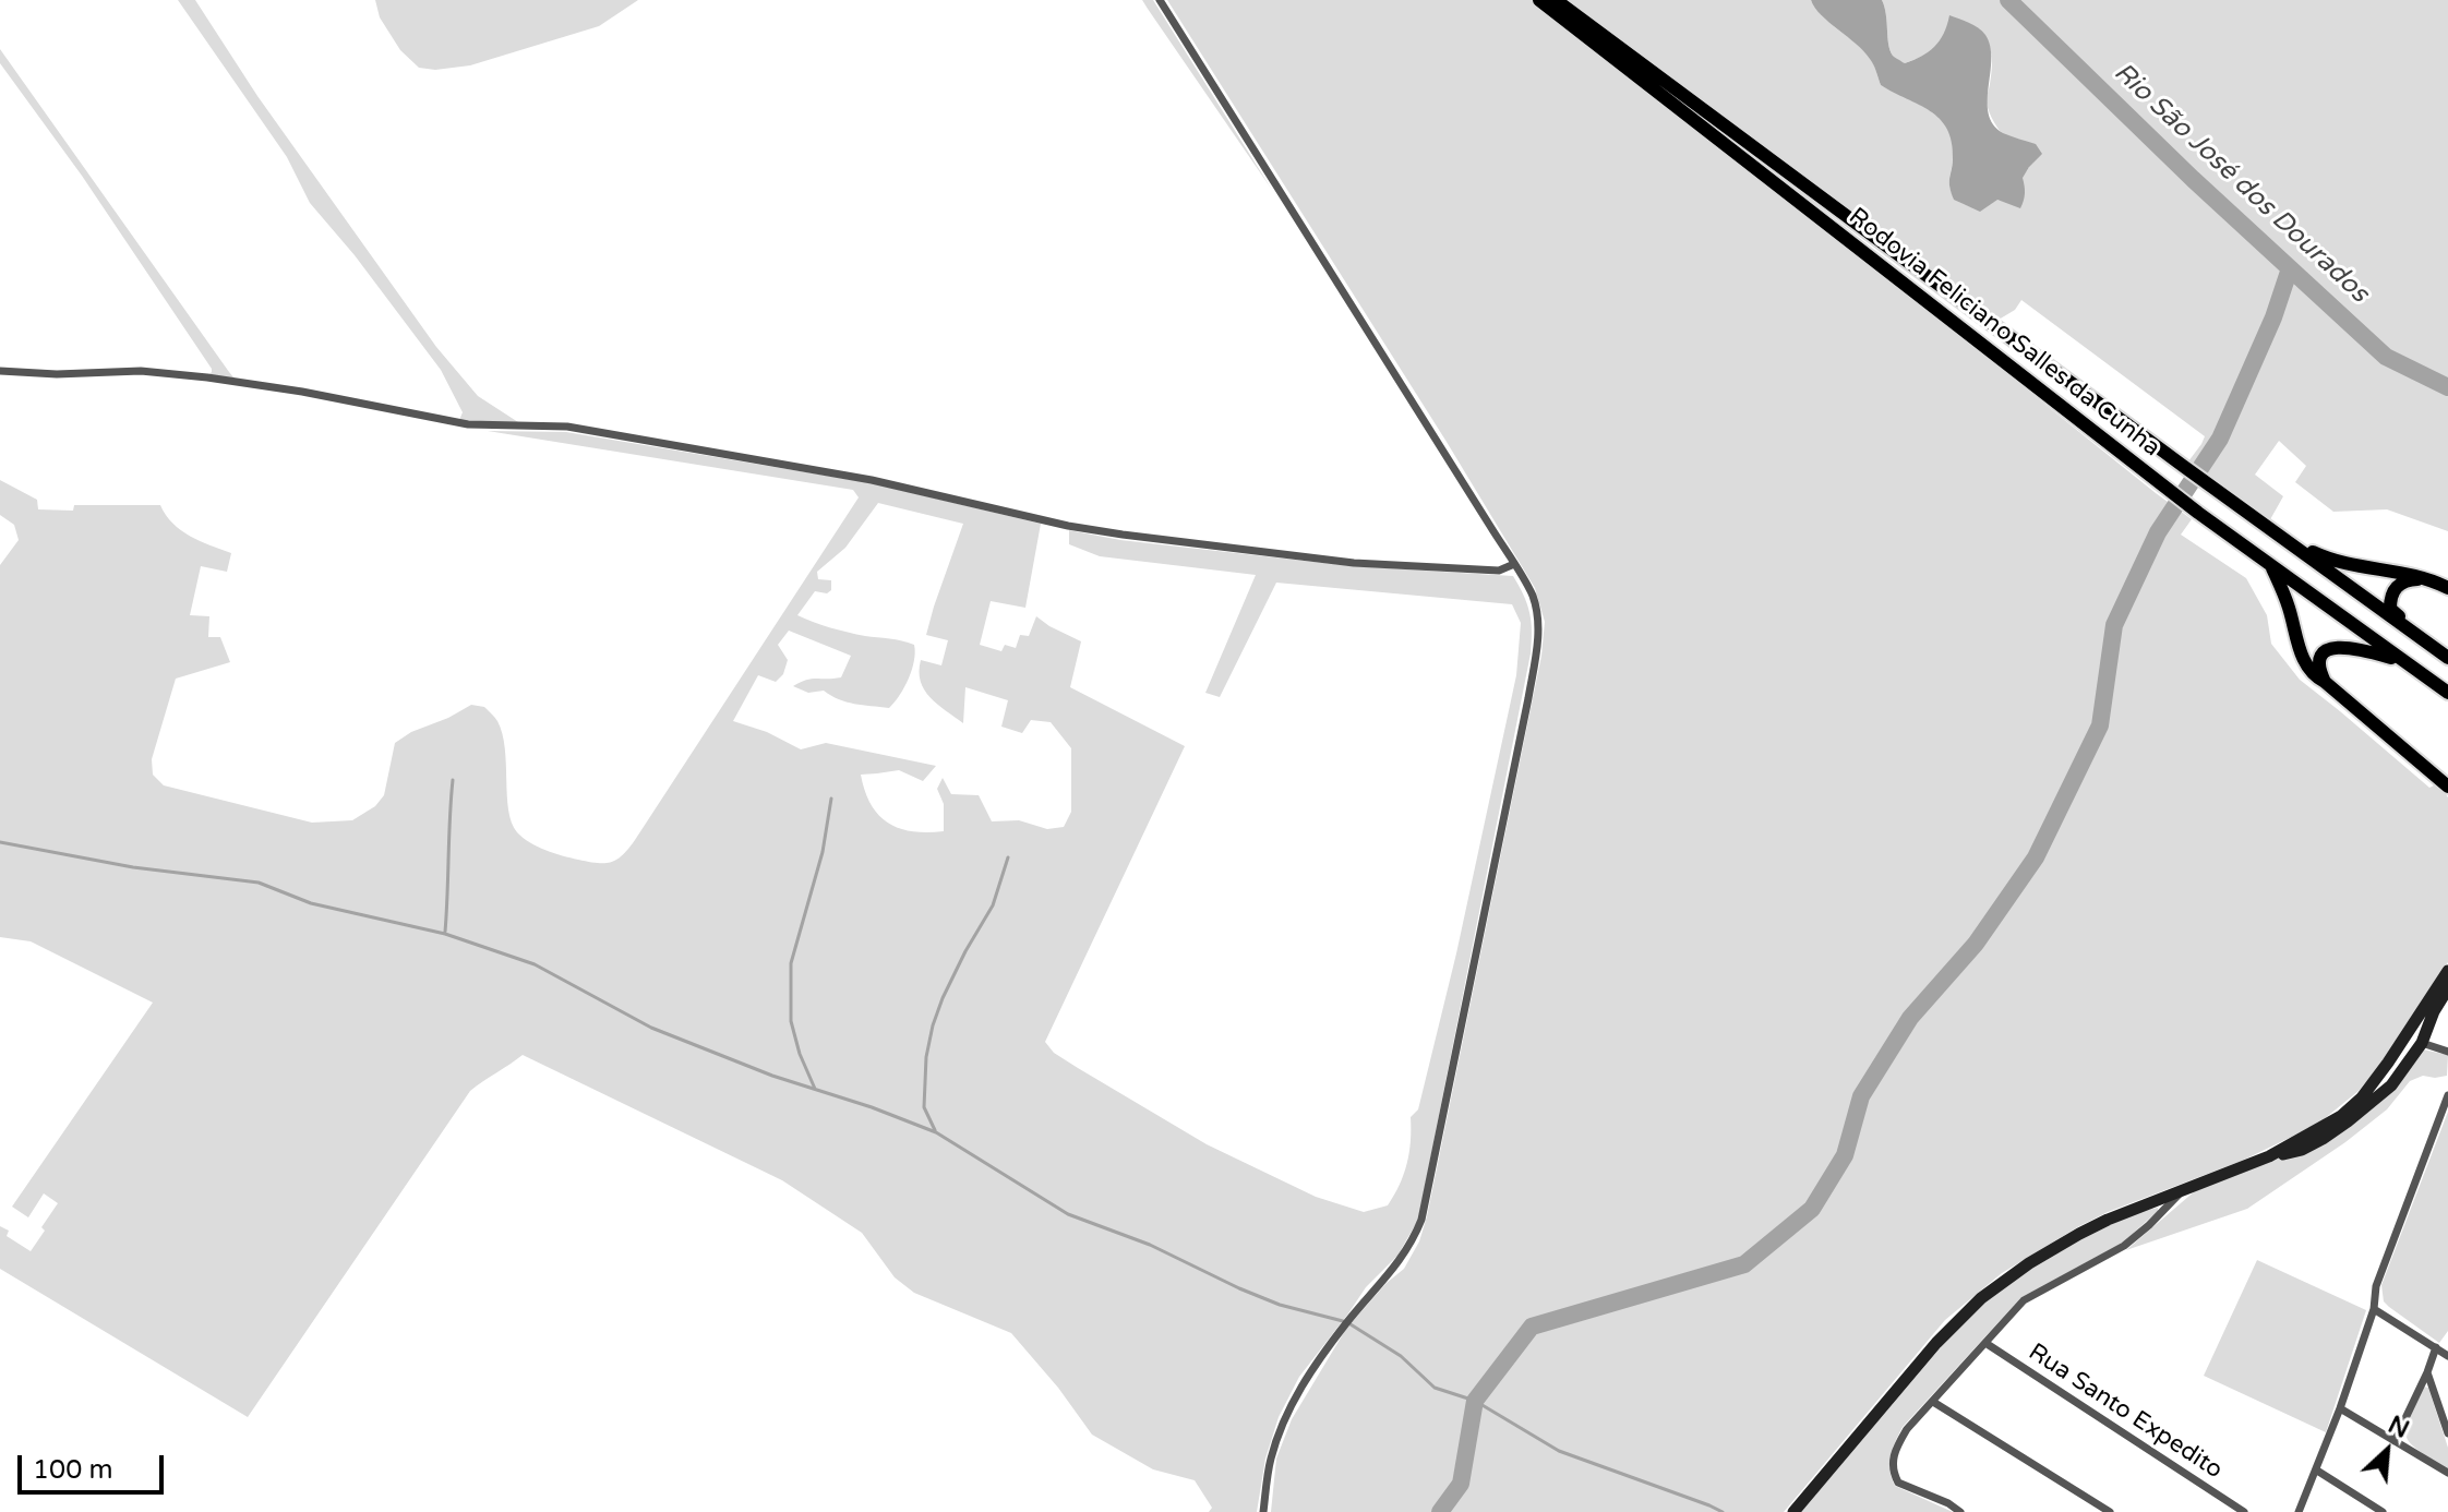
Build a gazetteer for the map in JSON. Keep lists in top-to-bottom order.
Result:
{
  "streets": {
    "main road": ["Rodovia Feliciano Salles da Cunha"],
    "street": ["Rua Santo Expedito"]
  },
  "water": ["Rio São José dos Dourados"],
  "scale_bar": "100 m",
  "north": "top right"
}
